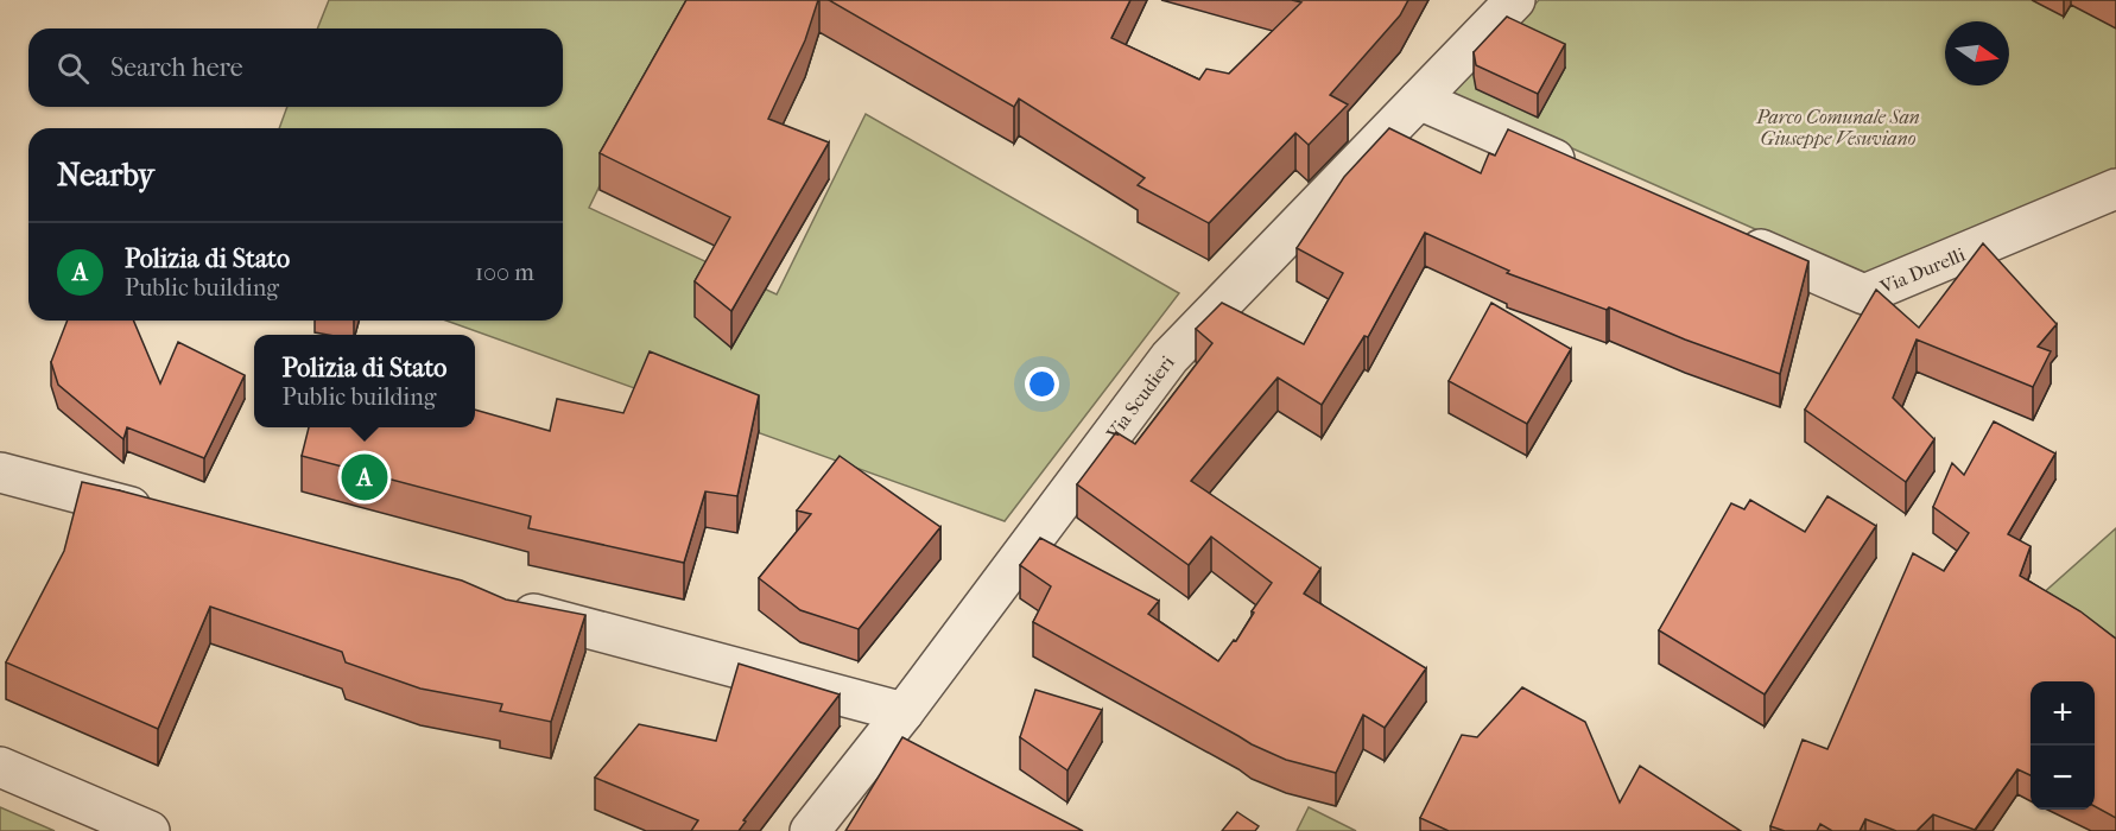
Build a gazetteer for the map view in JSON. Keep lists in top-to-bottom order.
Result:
{
  "streets": {
    "street": ["Via Durelli", "Via Scudieri"]
  },
  "parks": ["Parco Comunale San Giuseppe Vesuviano"],
  "north": "right",
  "page": {
    "search": "Search here",
    "heading": "Nearby",
    "list": [
      {
        "mark": "A",
        "name": "Polizia di Stato",
        "note": "Public building",
        "value": "100 m"
      }
    ],
    "popup": ["Polizia di Stato", "Public building"],
    "pins": "A",
    "map_buttons": ["+", "−"]
  }
}
